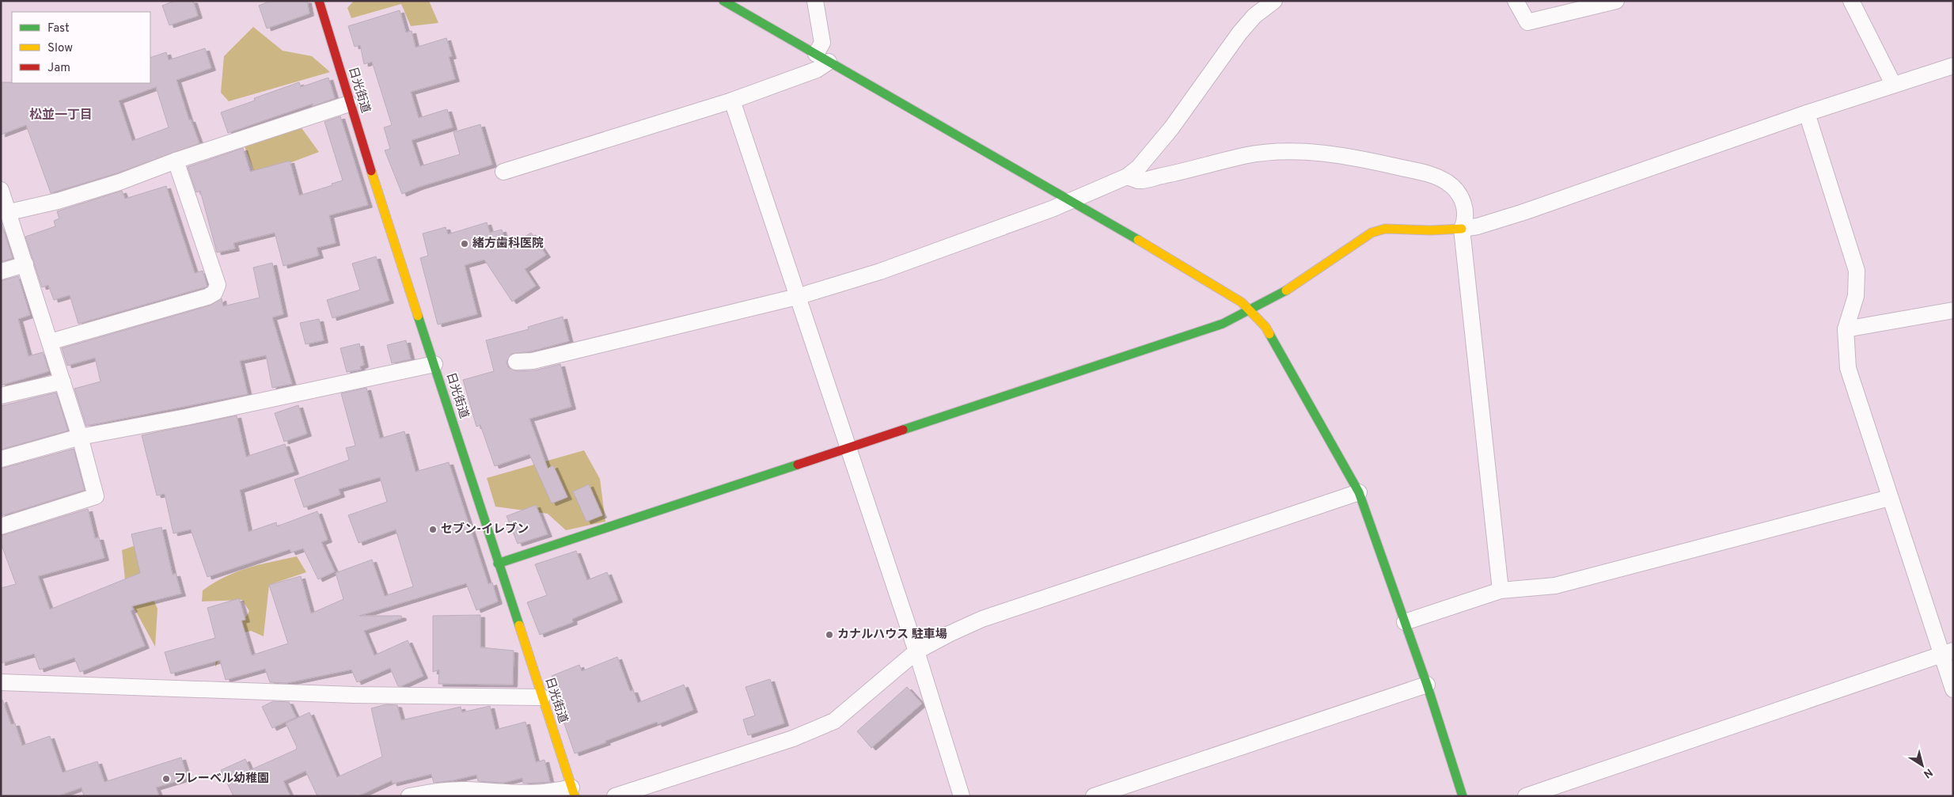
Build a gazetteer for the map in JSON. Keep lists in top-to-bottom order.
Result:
{
  "streets": {
    "street": ["日光街道"]
  },
  "districts": ["松並一丁目"],
  "places": [
    "緒方歯科医院",
    "セブン-イレブン",
    "カナルハウス 駐車場",
    "フレーベル幼稚園"
  ],
  "legend": ["Fast", "Slow", "Jam"],
  "north": "bottom right"
}
